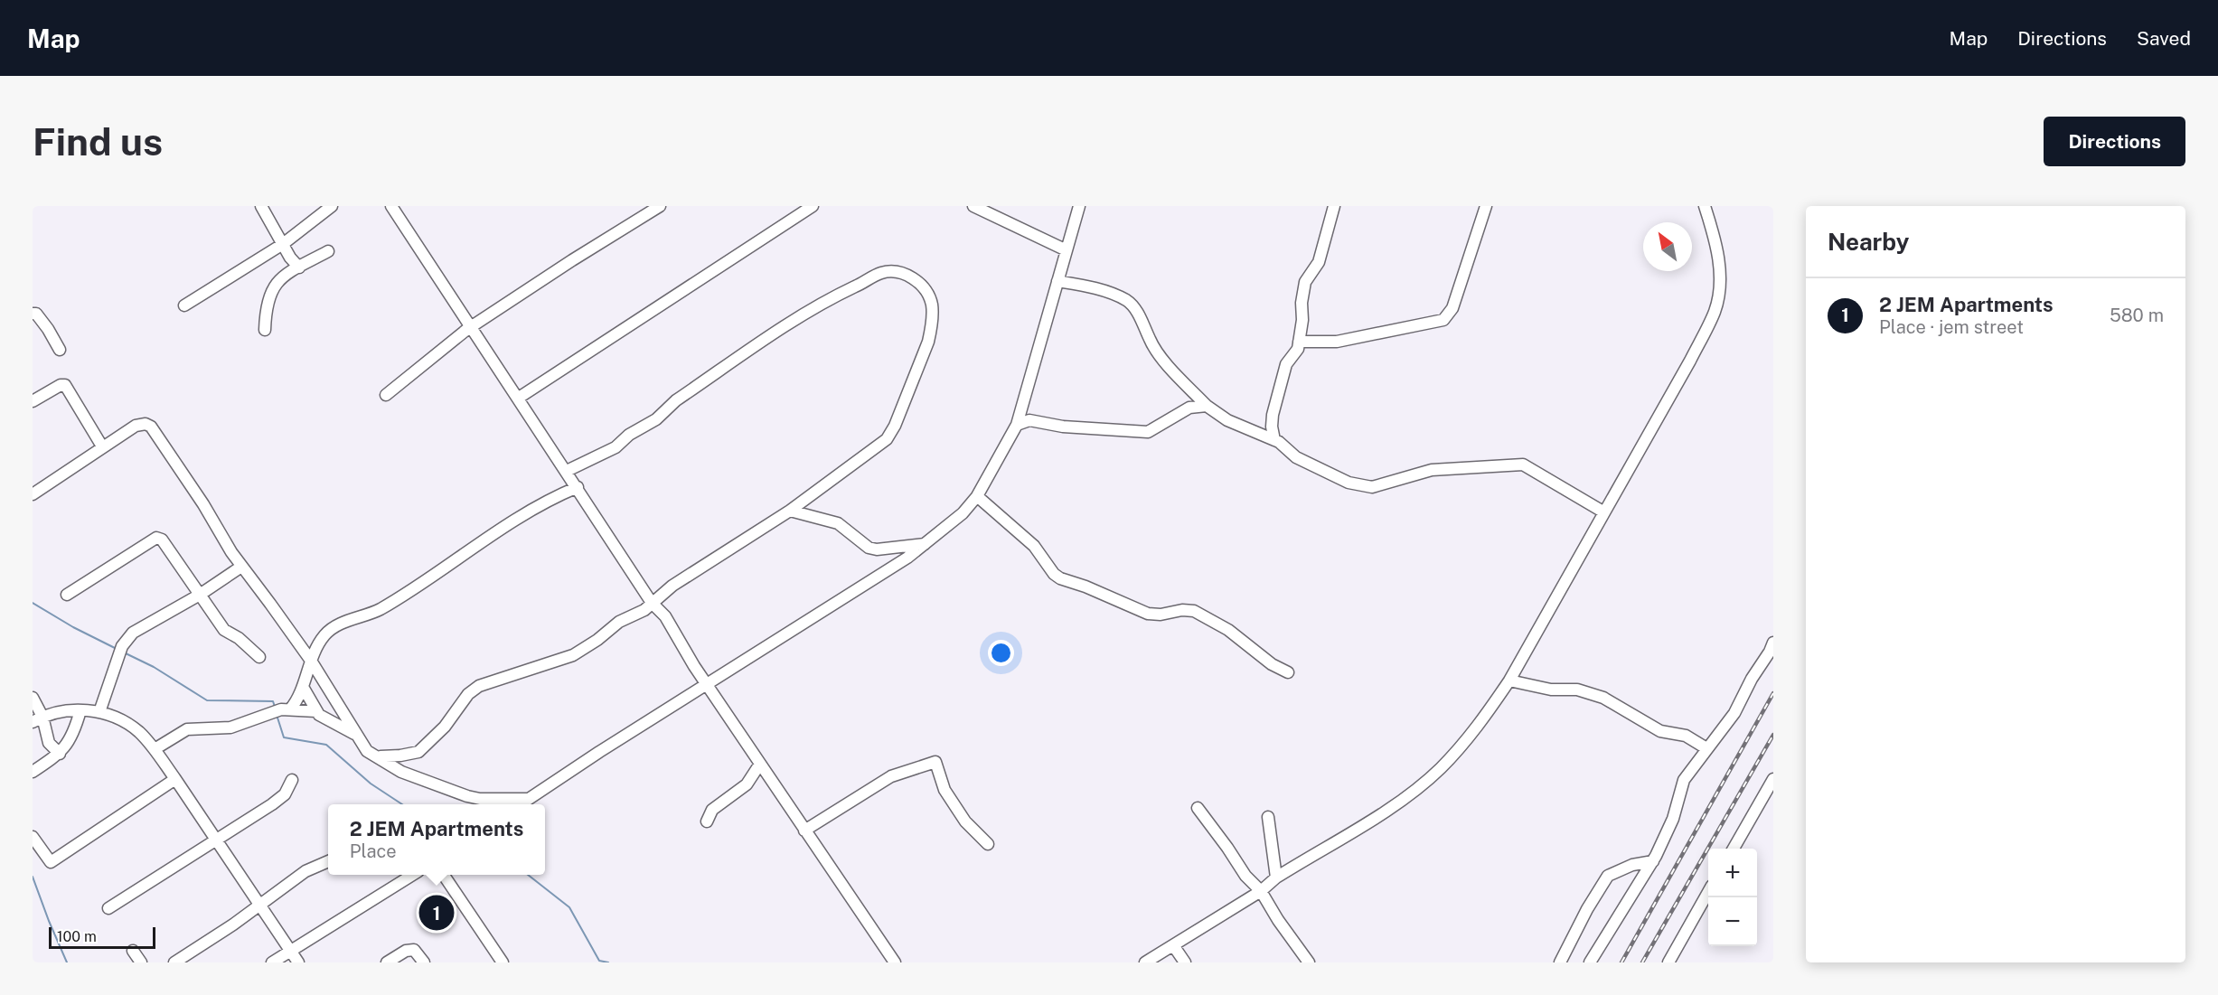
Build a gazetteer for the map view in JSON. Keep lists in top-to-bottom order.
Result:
{
  "scale_bar": "100 m",
  "north": "top left",
  "page": {
    "header": "Map",
    "nav": ["Map", "Directions", "Saved"],
    "buttons": "Directions",
    "title": "Find us",
    "heading": "Nearby",
    "list": [
      {
        "mark": "1",
        "name": "2 JEM Apartments",
        "note": "Place · jem street",
        "value": "580 m"
      }
    ],
    "popup": ["2 JEM Apartments", "Place"],
    "map_buttons": ["+", "−"],
    "pins": "1",
    "scale": "100 m"
  }
}
